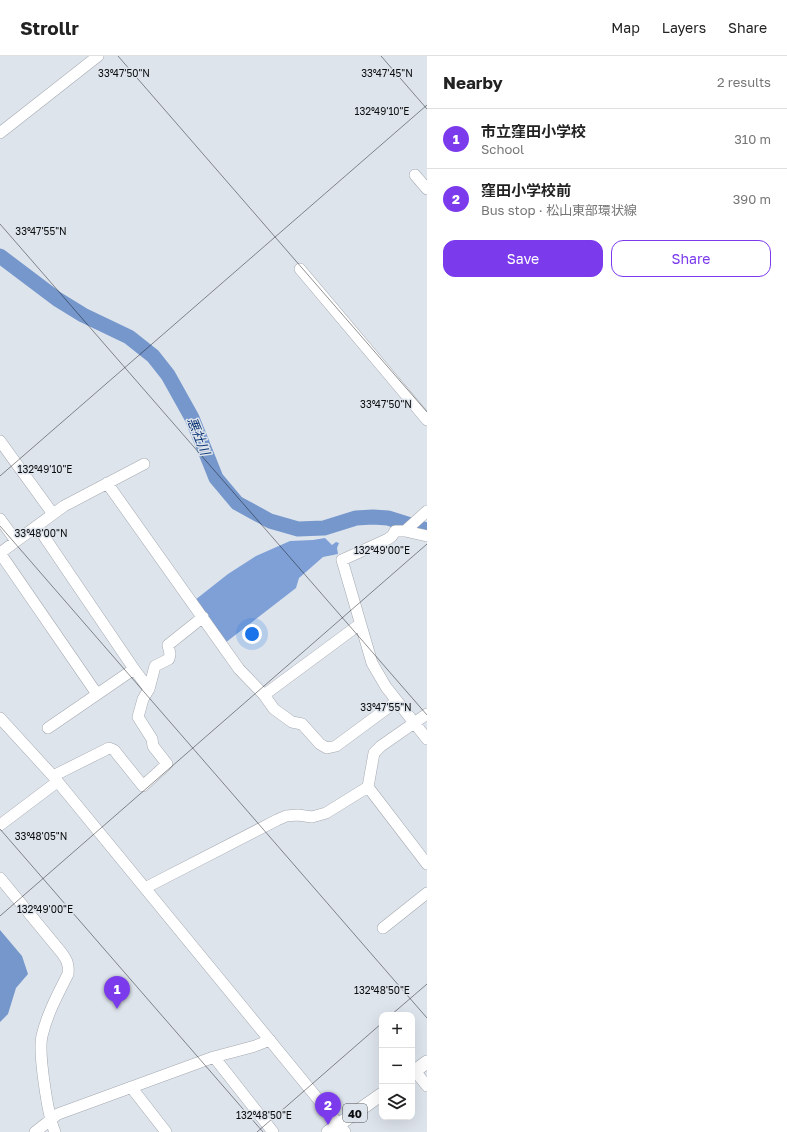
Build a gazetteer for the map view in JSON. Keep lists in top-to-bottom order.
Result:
{
  "streets": {
    "main road": ["40"]
  },
  "water": ["悪社川"],
  "page": {
    "header": "Strollr",
    "nav": ["Map", "Layers", "Share"],
    "heading": ["Nearby", "2 results"],
    "list": [
      {
        "mark": "1",
        "name": "市立窪田小学校",
        "note": "School",
        "value": "310 m"
      },
      {
        "mark": "2",
        "name": "窪田小学校前",
        "note": "Bus stop · 松山東部環状線",
        "value": "390 m"
      }
    ],
    "buttons": ["Save", "Share"],
    "pins": ["1", "2"],
    "map_buttons": ["+", "−"]
  },
  "coordinates": [
    "33°47'50\"N",
    "33°47'45\"N",
    "132°49'10\"E",
    "33°47'55\"N",
    "33°48'00\"N",
    "132°49'00\"E",
    "33°48'05\"N",
    "132°48'50\"E"
  ]
}
